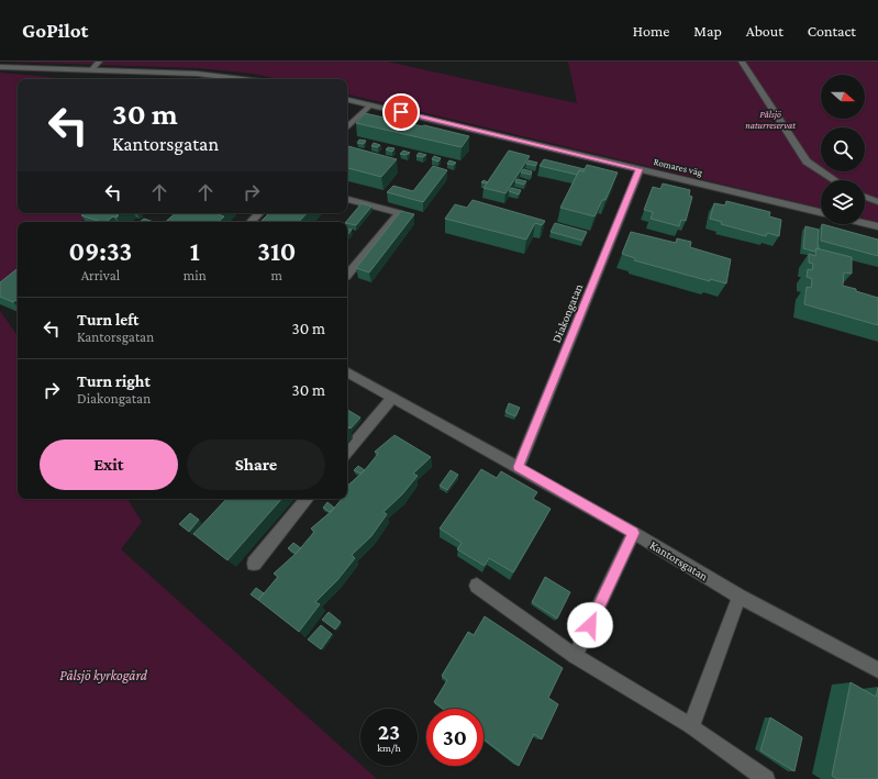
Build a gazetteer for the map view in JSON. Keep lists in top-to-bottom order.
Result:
{
  "streets": {
    "street": ["Romares väg", "Diakongatan", "Kantorsgatan"]
  },
  "crossings": [
    ["Romares väg", "Diakongatan"],
    ["Diakongatan", "Kantorsgatan"]
  ],
  "parks": ["Pålsjö naturreservat", "Pålsjö kyrkogård"],
  "north": "right",
  "page": {
    "header": "GoPilot",
    "nav": [
      "Home",
      "Map",
      "About",
      "Contact"
    ],
    "turn": ["30 m", "Kantorsgatan"],
    "eta": [
      "09:33",
      "Arrival",
      "1",
      "min",
      "310",
      "m"
    ],
    "list": [
      {
        "name": "Turn left",
        "note": "Kantorsgatan",
        "value": "30 m"
      },
      {
        "name": "Turn right",
        "note": "Diakongatan",
        "value": "30 m"
      }
    ],
    "buttons": ["Exit", "Share"],
    "speed": "23 km/h",
    "limit": "30"
  }
}
